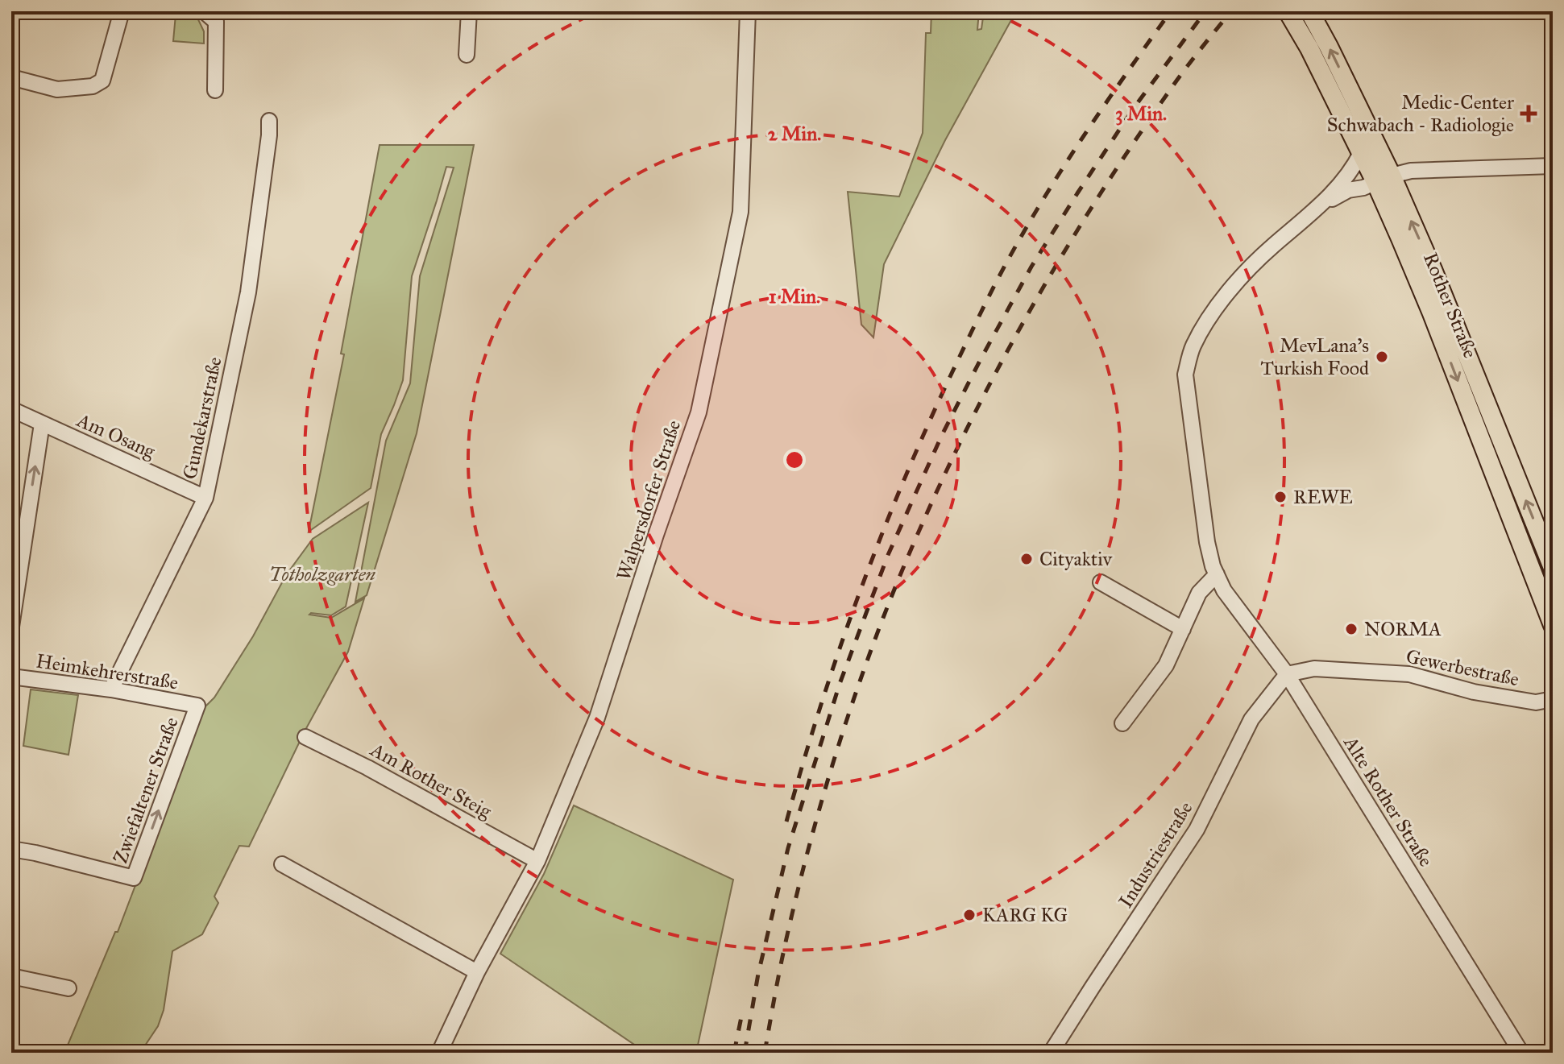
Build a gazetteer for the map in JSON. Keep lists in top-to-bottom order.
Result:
{
  "streets": {
    "main road": ["Rother Straße"],
    "street": [
      "Gundekarstraße",
      "Am Osang",
      "Walpersdorfer Straße",
      "Gewerbestraße",
      "Heimkehrerstraße",
      "Am Rother Steig",
      "Zwiefaltener Straße",
      "Alte Rother Straße",
      "Industriestraße"
    ]
  },
  "crossings": [
    ["Rother Straße", "Alte Rother Straße"],
    ["Gundekarstraße", "Am Osang"],
    ["Gundekarstraße", "Heimkehrerstraße"],
    ["Walpersdorfer Straße", "Am Rother Steig"],
    ["Gewerbestraße", "Alte Rother Straße"],
    ["Gewerbestraße", "Industriestraße"],
    ["Heimkehrerstraße", "Zwiefaltener Straße"],
    ["Alte Rother Straße", "Industriestraße"]
  ],
  "parks": ["Totholzgarten"],
  "places": {
    "health": ["Medic-Center Schwabach - Radiologie"],
    "other": [
      "MevLana’s Turkish Food",
      "REWE",
      "Cityaktiv",
      "NORMA",
      "KARG KG"
    ]
  },
  "rings": ["3 Min.", "2 Min.", "1 Min."]
}
